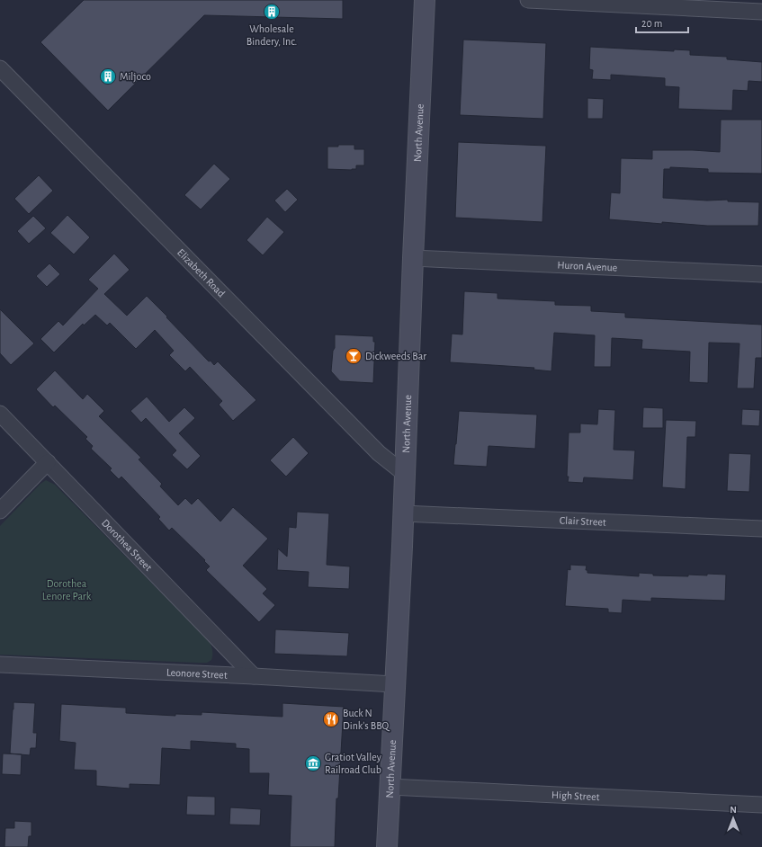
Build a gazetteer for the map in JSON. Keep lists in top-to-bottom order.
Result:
{
  "streets": {
    "main road": ["North Avenue"],
    "street": [
      "Huron Avenue",
      "Elizabeth Road",
      "Clair Street",
      "Dorothea Street",
      "Leonore Street",
      "High Street"
    ]
  },
  "crossings": [
    ["North Avenue", "Huron Avenue"],
    ["North Avenue", "Elizabeth Road"],
    ["North Avenue", "Clair Street"],
    ["North Avenue", "Leonore Street"],
    ["North Avenue", "High Street"],
    ["Dorothea Street", "Leonore Street"]
  ],
  "parks": ["Dorothea Lenore Park"],
  "places": {
    "building": ["Wholesale Bindery, Inc.", "Miljoco"],
    "bar": ["Dickweeds Bar"],
    "restaurant": ["Buck N Dink's BBQ"],
    "museum": ["Gratiot Valley Railroad Club"]
  },
  "scale_bar": "20 m",
  "north": "top"
}
